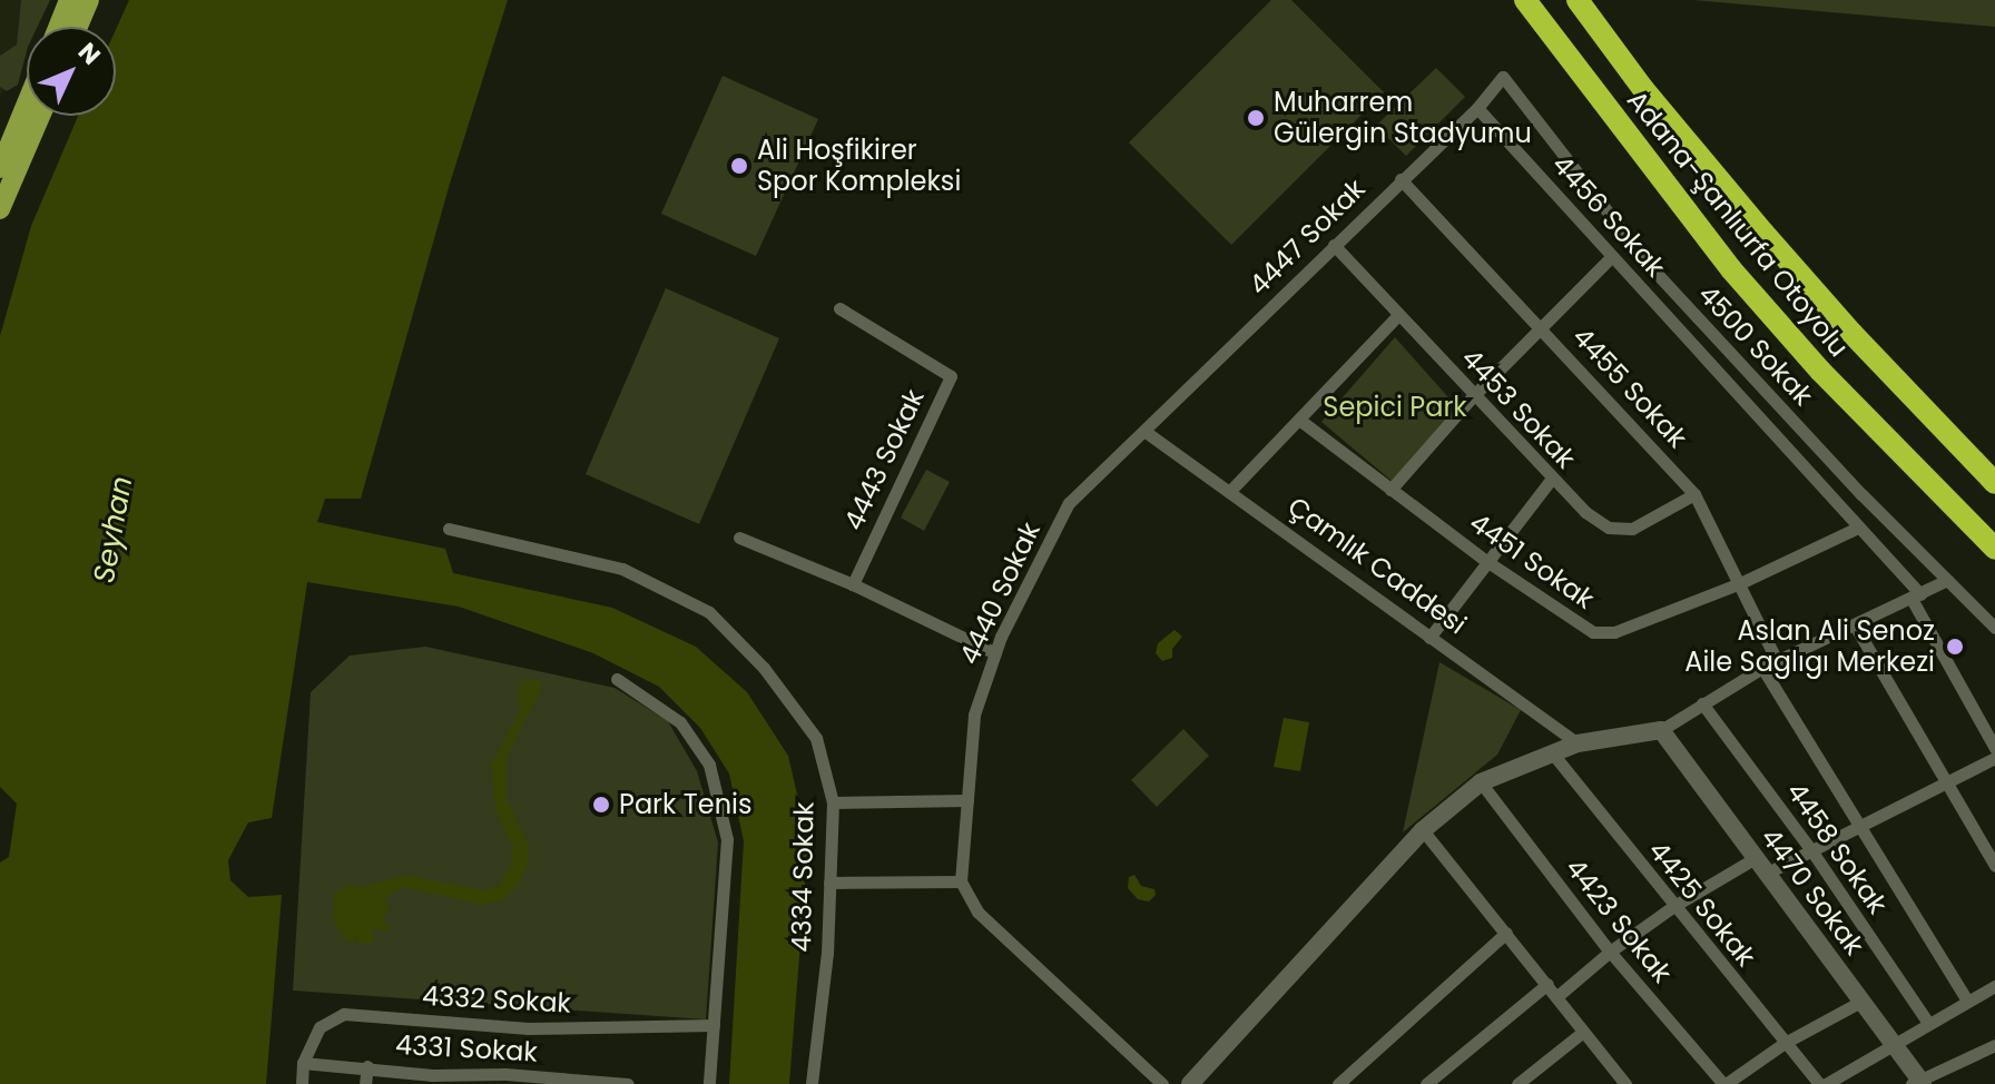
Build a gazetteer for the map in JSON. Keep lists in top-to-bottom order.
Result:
{
  "streets": {
    "highway": ["Adana-Şanlıurfa Otoyolu"],
    "main road": ["4470 Sokak"],
    "street": [
      "4456 Sokak",
      "4447 Sokak",
      "4500 Sokak",
      "4455 Sokak",
      "4453 Sokak",
      "4443 Sokak",
      "4451 Sokak",
      "Çamlık Caddesi",
      "4440 Sokak",
      "4458 Sokak",
      "4334 Sokak",
      "4425 Sokak",
      "4423 Sokak",
      "4332 Sokak",
      "4331 Sokak"
    ]
  },
  "crossings": [
    ["4456 Sokak", "4447 Sokak"],
    ["4456 Sokak", "4451 Sokak"],
    ["4447 Sokak", "4500 Sokak"],
    ["4447 Sokak", "4455 Sokak"],
    ["4447 Sokak", "4453 Sokak"],
    ["4447 Sokak", "Çamlık Caddesi"],
    ["4447 Sokak", "4440 Sokak"],
    ["4455 Sokak", "4453 Sokak"],
    ["4455 Sokak", "4451 Sokak"],
    ["Çamlık Caddesi", "4440 Sokak"],
    ["4332 Sokak", "4331 Sokak"]
  ],
  "water": ["Seyhan"],
  "parks": ["Sepici Park"],
  "places": [
    "Muharrem Gülergin Stadyumu",
    "Ali Hoşfikirer Spor Kompleksi",
    "Aslan Ali Senoz Aile Saglıgı Merkezi",
    "Park Tenis"
  ],
  "north": "top right"
}
